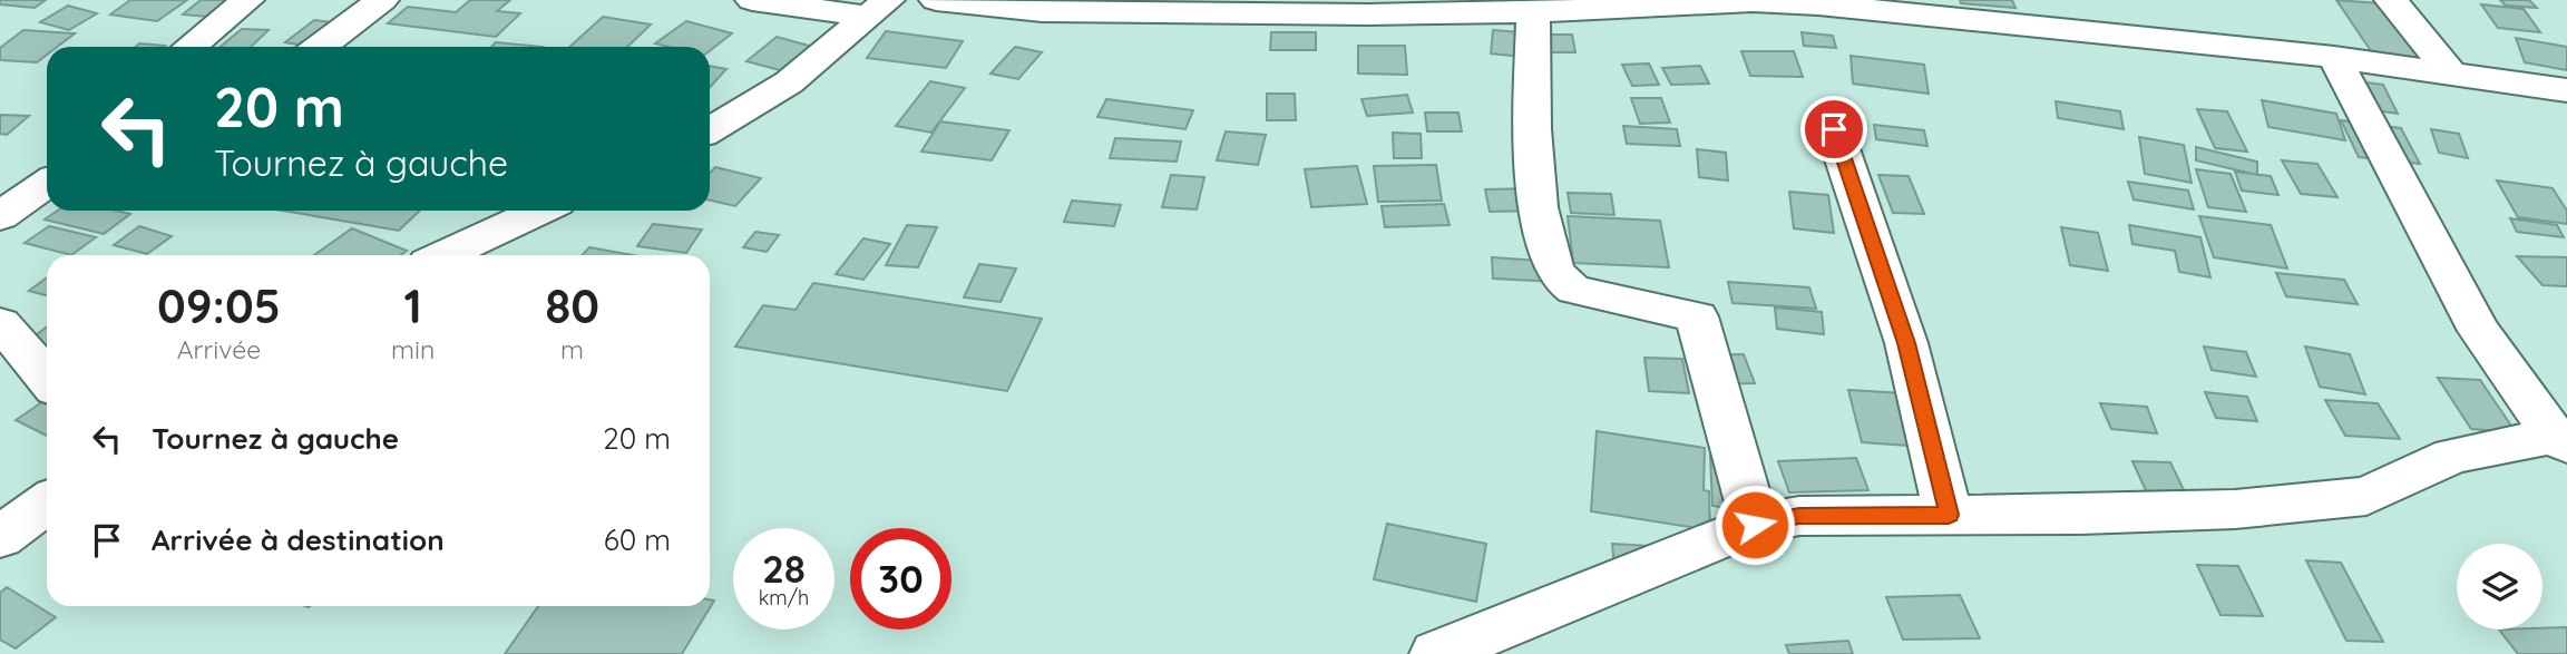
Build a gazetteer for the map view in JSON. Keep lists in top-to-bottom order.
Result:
{
  "page": {
    "turn": ["20 m", "Tournez à gauche"],
    "eta": [
      "09:05",
      "Arrivée",
      "1",
      "min",
      "80",
      "m"
    ],
    "list": [
      {
        "name": "Tournez à gauche",
        "value": "20 m"
      },
      {
        "name": "Arrivée à destination",
        "value": "60 m"
      }
    ],
    "speed": "28 km/h",
    "limit": "30"
  }
}
